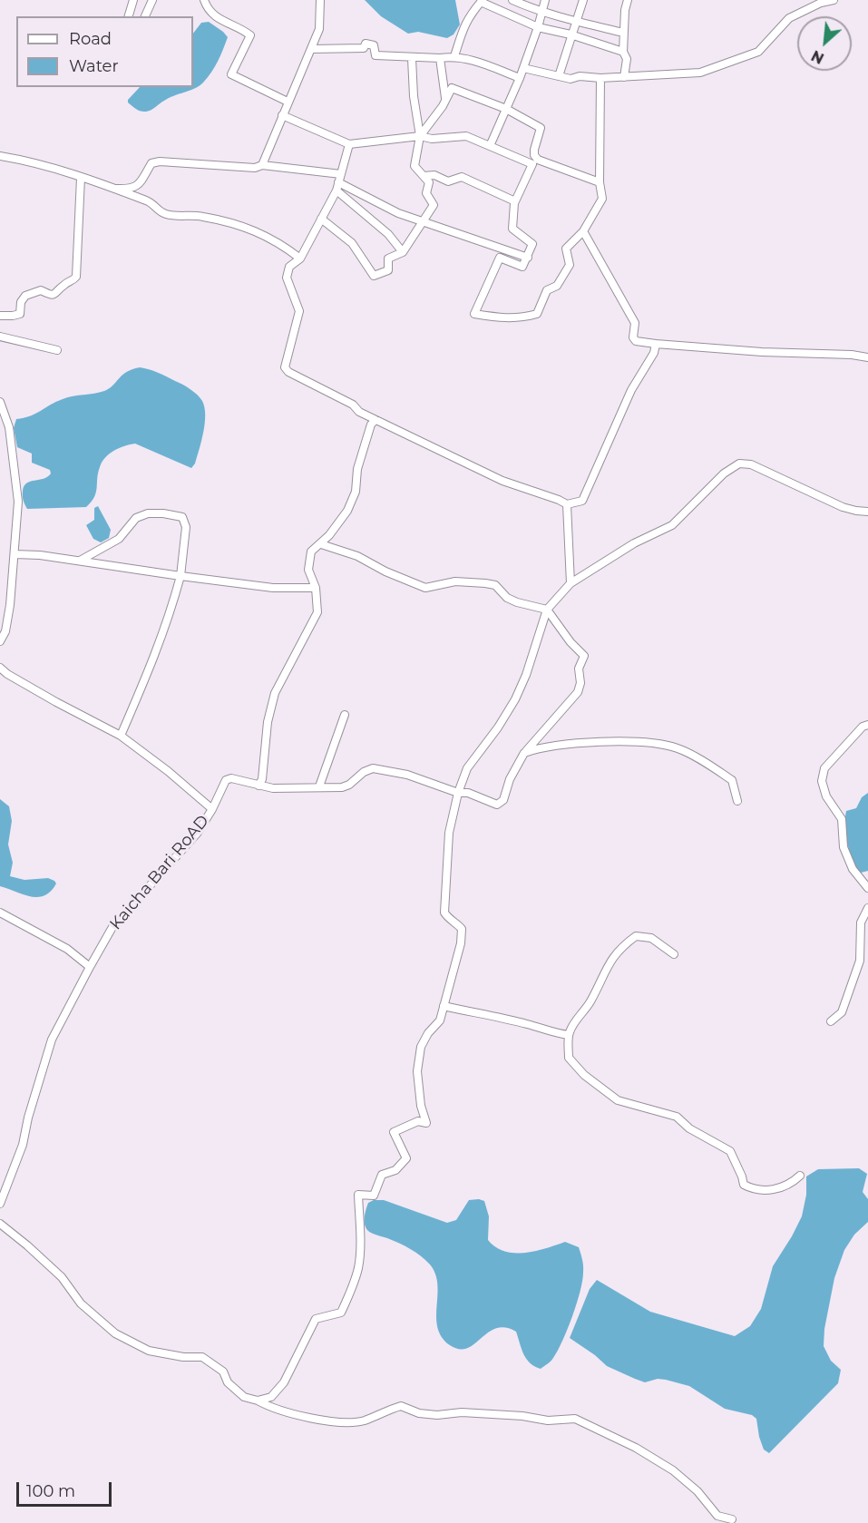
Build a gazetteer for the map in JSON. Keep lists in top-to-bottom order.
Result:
{
  "streets": {
    "street": ["Kaicha Bari RoAD"]
  },
  "legend": ["Road", "Water"],
  "scale_bar": "100 m",
  "north": "bottom left"
}
